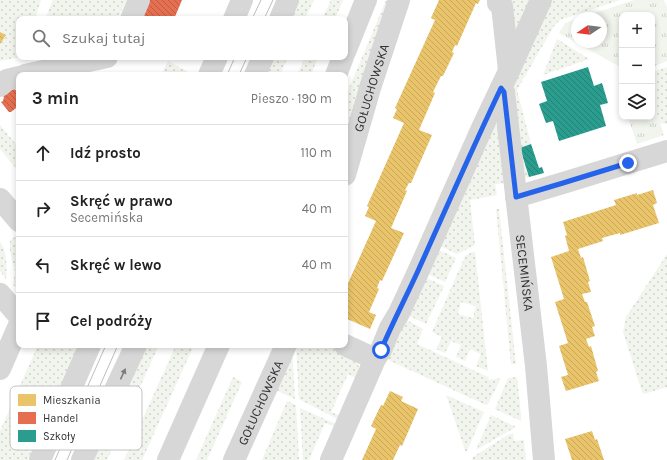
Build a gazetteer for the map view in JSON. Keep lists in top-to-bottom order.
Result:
{
  "streets": {
    "street": ["GOŁUCHOWSKA", "SECEMIŃSKA"]
  },
  "legend": ["Mieszkania", "Handel", "Szkoły"],
  "north": "left",
  "page": {
    "map_buttons": ["+", "−"],
    "search": "Szukaj tutaj",
    "heading": ["3 min", "Pieszo · 190 m"],
    "list": [
      ["Idź prosto", "110 m"],
      ["Skręć w prawo", "Secemińska", "40 m"],
      ["Skręć w lewo", "40 m"],
      "Cel podróży"
    ]
  }
}
